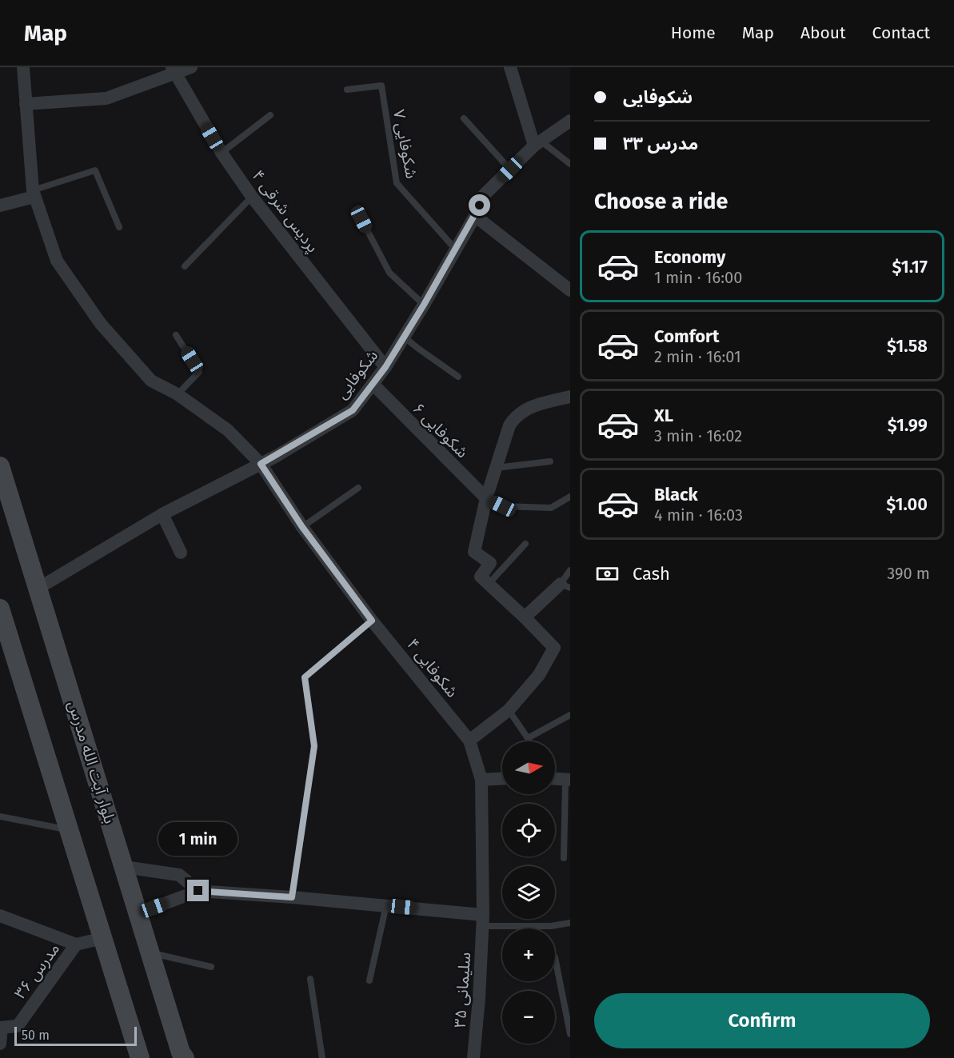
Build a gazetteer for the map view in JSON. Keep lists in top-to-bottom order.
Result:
{
  "streets": {
    "main road": ["بلوار آیت الله مدرس"],
    "street": [
      "پردیس شرقی ۴",
      "شکوفایی",
      "شکوفایی ۶",
      "شکوفایی ۴",
      "مدرس ۳۶",
      "سلیمانی ۳۵"
    ],
    "lane": ["شکوفایی ۷"]
  },
  "crossings": [
    ["شکوفایی ۷", "شکوفایی"],
    ["پردیس شرقی ۴", "شکوفایی"],
    ["شکوفایی", "شکوفایی ۶"],
    ["شکوفایی", "شکوفایی ۴"],
    ["شکوفایی", "بلوار آیت الله مدرس"],
    ["شکوفایی ۴", "سلیمانی ۳۵"]
  ],
  "scale_bar": "50 m",
  "north": "right",
  "page": {
    "header": "Map",
    "nav": [
      "Home",
      "Map",
      "About",
      "Contact"
    ],
    "banner": ["شکوفایی", "مدرس ۳۳"],
    "heading": "Choose a ride",
    "list": [
      {
        "name": "Economy",
        "note": "1 min · 16:00",
        "value": "$1.17"
      },
      {
        "name": "Comfort",
        "note": "2 min · 16:01",
        "value": "$1.58"
      },
      {
        "name": "XL",
        "note": "3 min · 16:02",
        "value": "$1.99"
      },
      {
        "name": "Black",
        "note": "4 min · 16:03",
        "value": "$1.00"
      }
    ],
    "pay": ["Cash", "390 m"],
    "map_buttons": ["+", "−"],
    "bubble": "1 min",
    "buttons": "Confirm",
    "scale": "50 m"
  }
}
